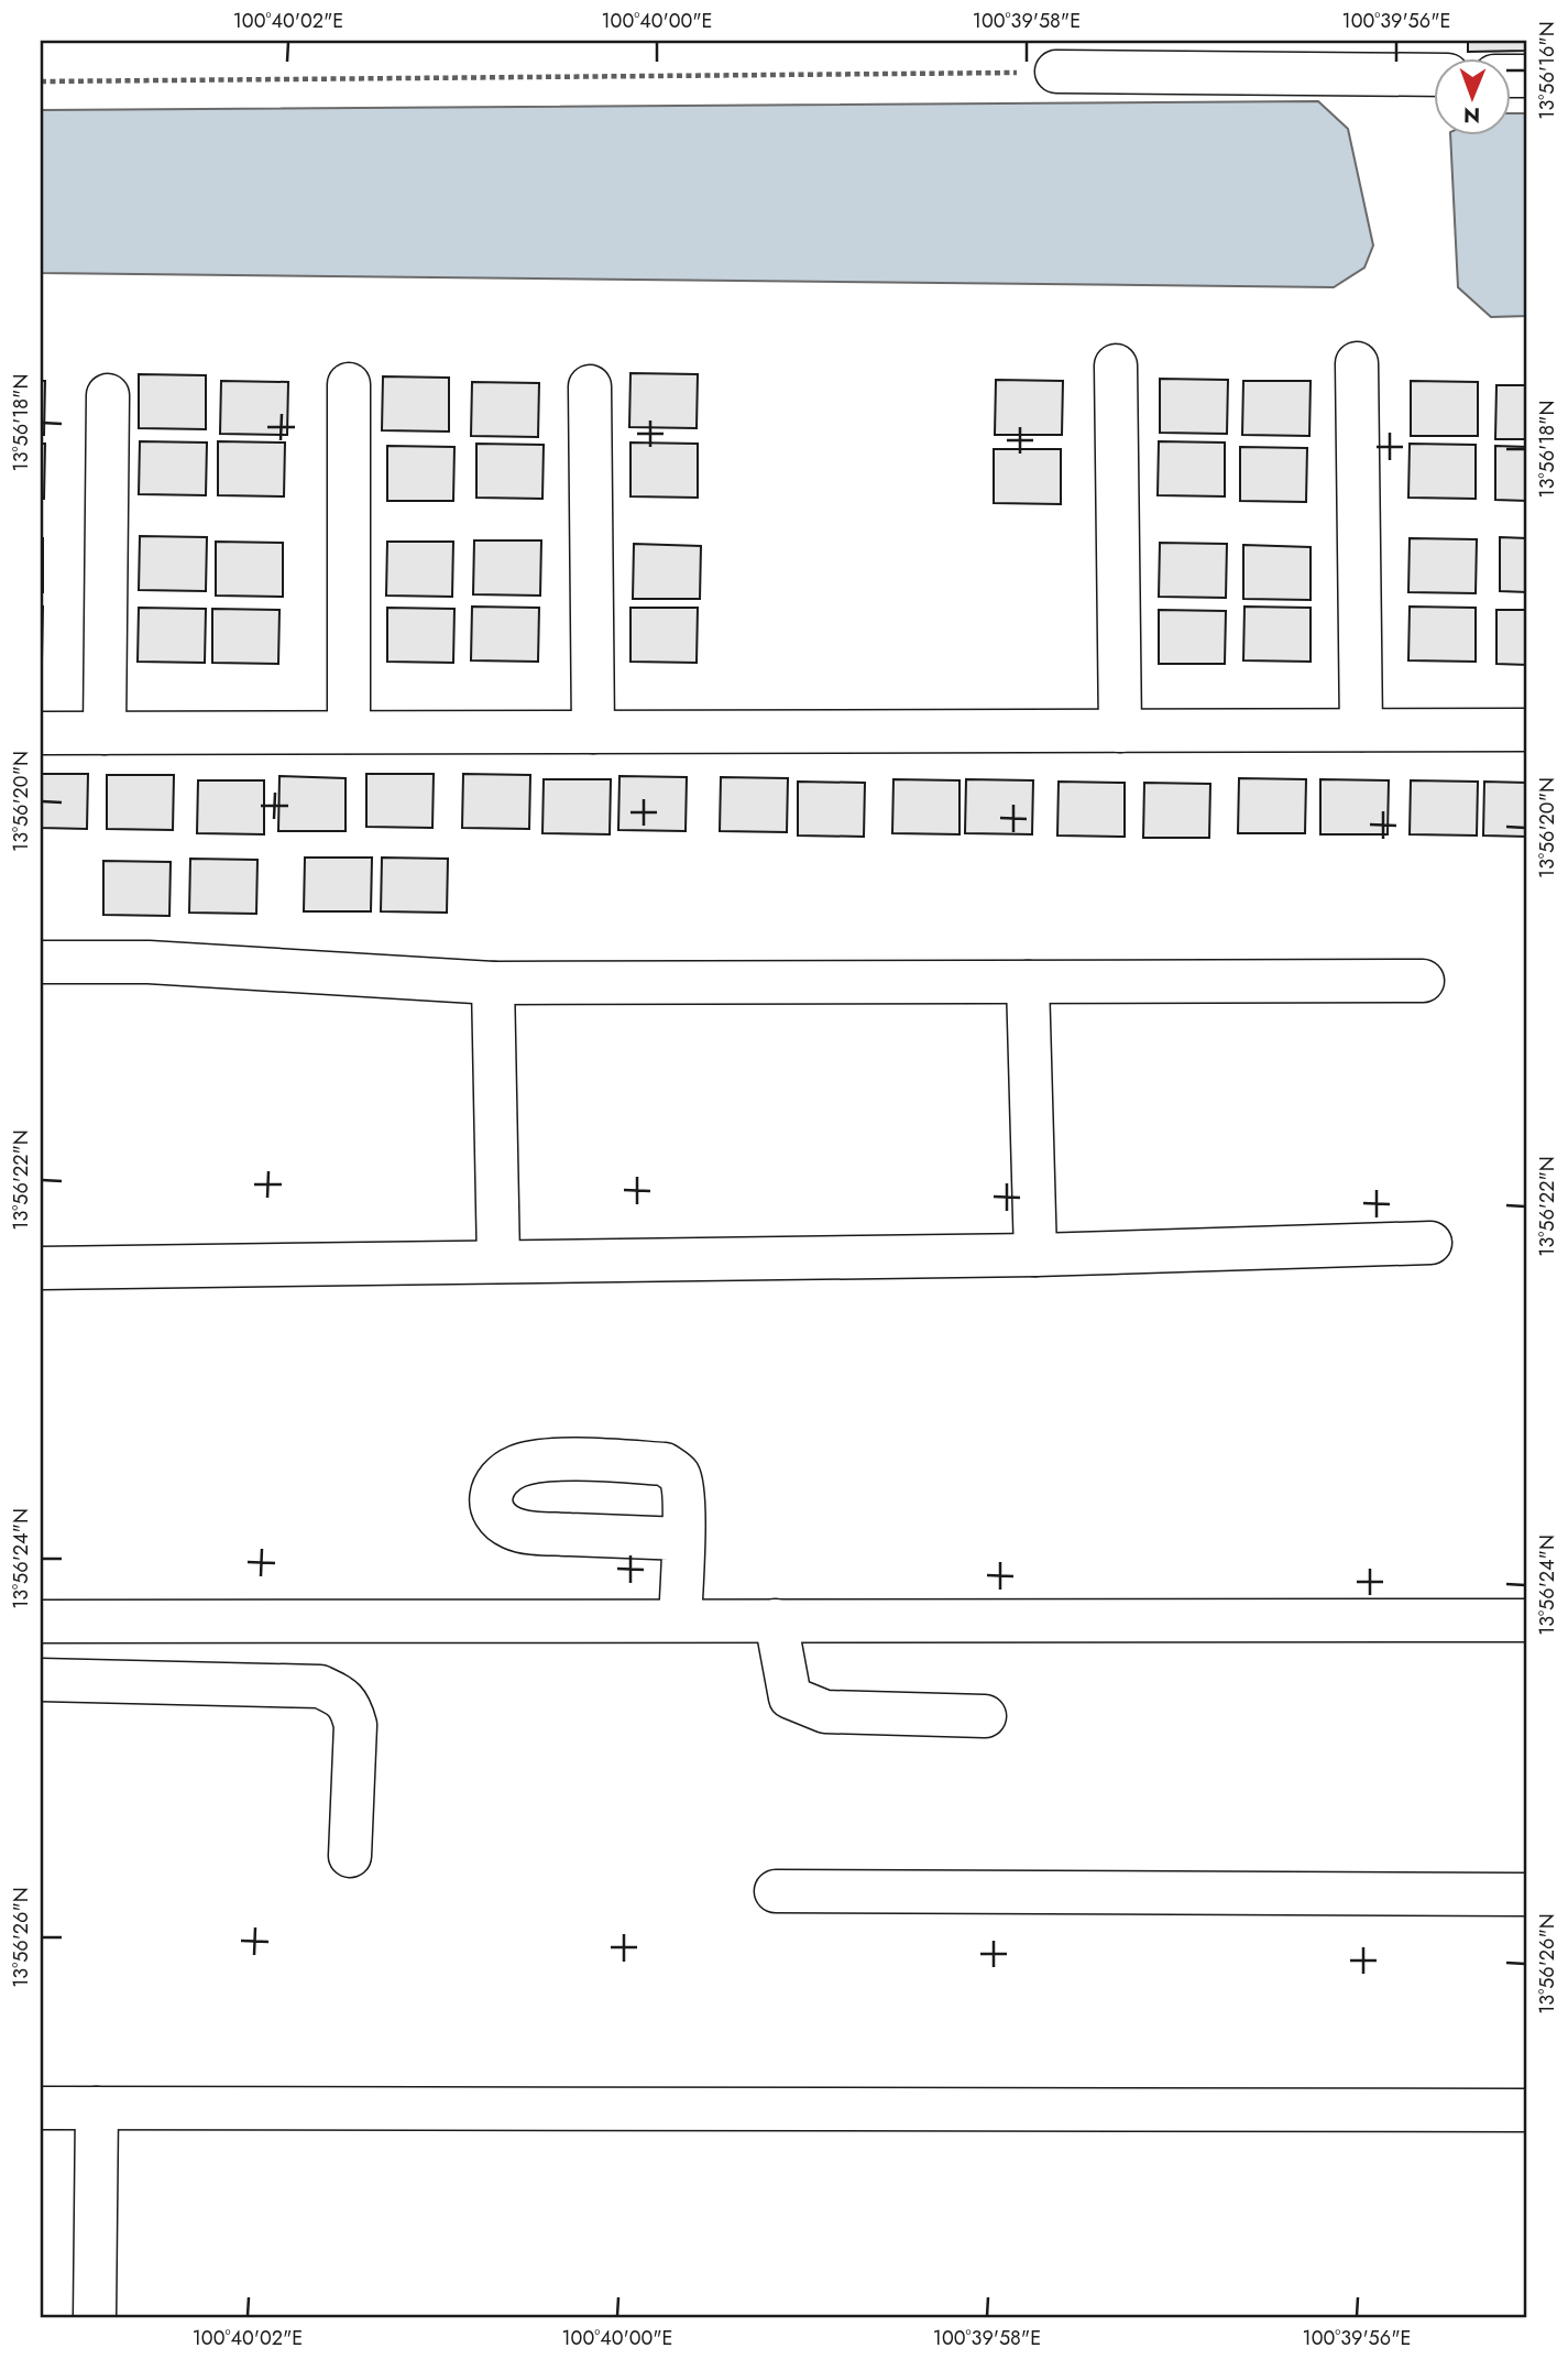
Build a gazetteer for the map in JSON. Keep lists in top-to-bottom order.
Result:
{
  "north": "bottom",
  "coordinates": [
    "100°40'02\"E",
    "100°40'00\"E",
    "100°39'58\"E",
    "100°39'56\"E",
    "13°56'16\"N",
    "13°56'18\"N",
    "13°56'20\"N",
    "13°56'22\"N",
    "13°56'24\"N",
    "13°56'26\"N"
  ]
}
